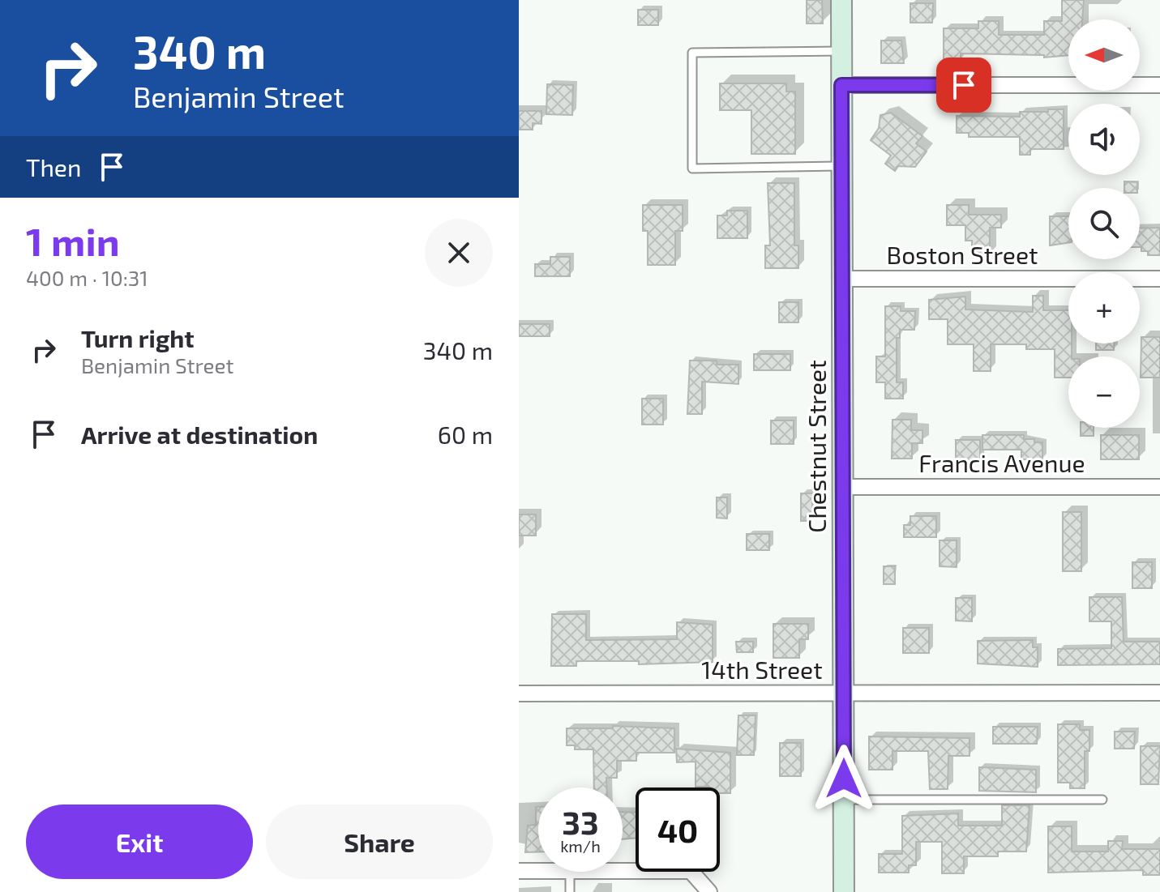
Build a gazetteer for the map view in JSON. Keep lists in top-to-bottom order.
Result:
{
  "streets": {
    "street": [
      "Boston Street",
      "Chestnut Street",
      "Francis Avenue",
      "14th Street"
    ]
  },
  "crossings": [
    ["Boston Street", "Chestnut Street"],
    ["Chestnut Street", "Francis Avenue"],
    ["Chestnut Street", "14th Street"]
  ],
  "north": "left",
  "page": {
    "turn": ["340 m", "Benjamin Street"],
    "map_buttons": ["+", "−"],
    "then": "Then",
    "heading": ["1 min", "400 m · 10:31"],
    "list": [
      {
        "name": "Turn right",
        "note": "Benjamin Street",
        "value": "340 m"
      },
      {
        "name": "Arrive at destination",
        "value": "60 m"
      }
    ],
    "speed": "33 km/h",
    "limit": "40",
    "buttons": ["Exit", "Share"]
  }
}
